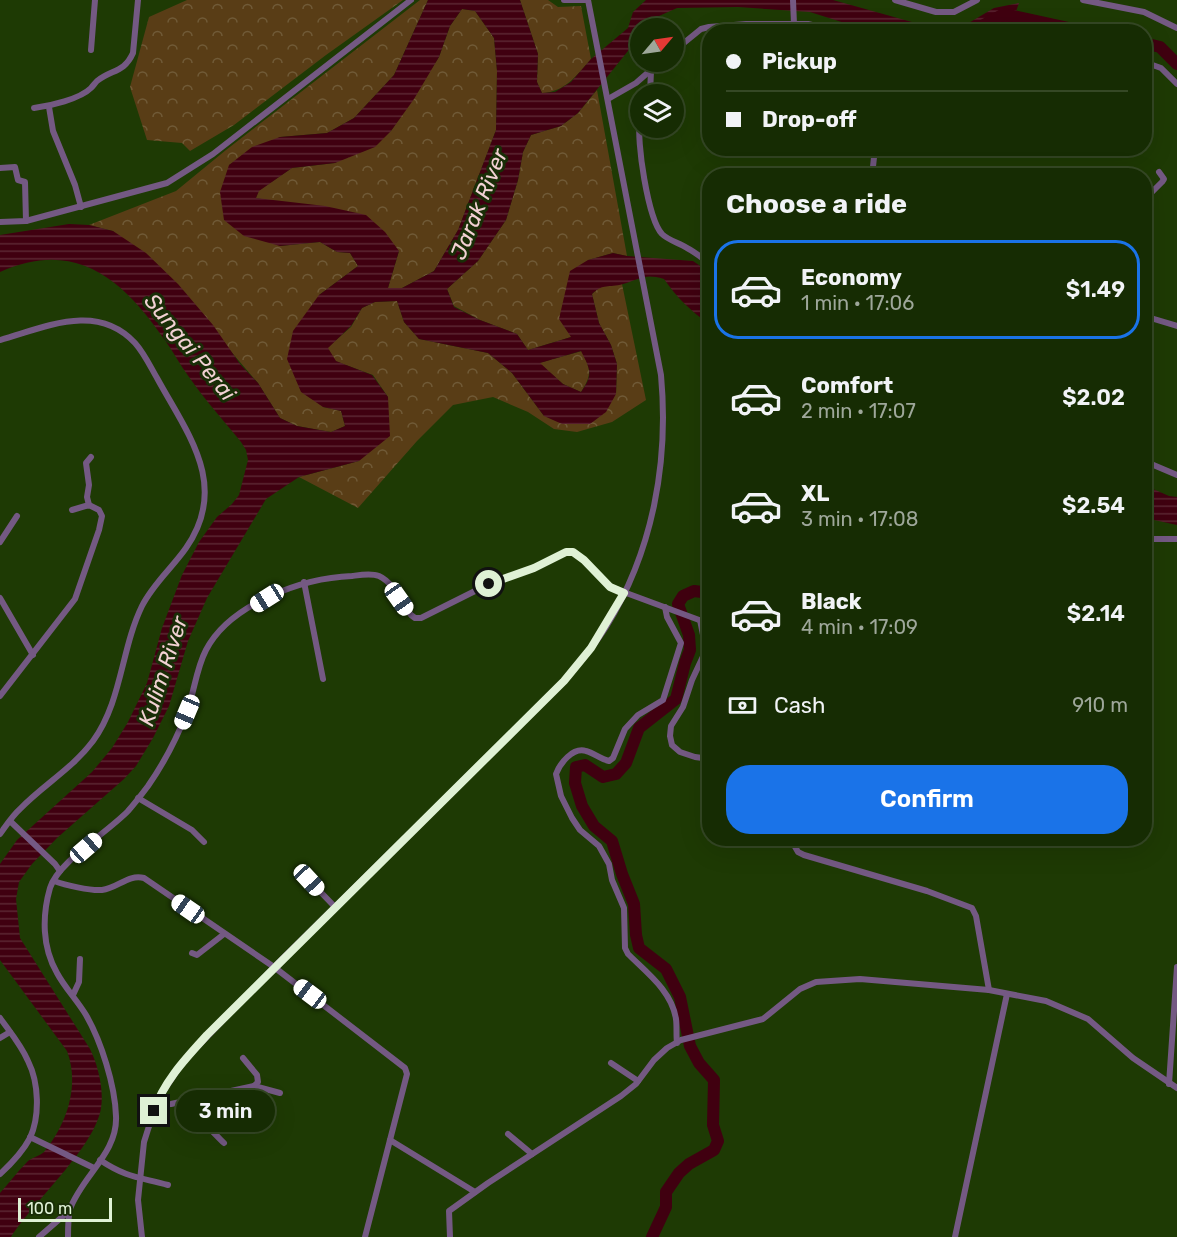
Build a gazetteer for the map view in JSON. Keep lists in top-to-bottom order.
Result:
{
  "water": ["Jarak River", "Sungai Perai", "Kulim River"],
  "scale_bar": "100 m",
  "north": "top right",
  "page": {
    "banner": ["Pickup", "Drop-off"],
    "heading": "Choose a ride",
    "list": [
      {
        "name": "Economy",
        "note": "1 min · 17:06",
        "value": "$1.49"
      },
      {
        "name": "Comfort",
        "note": "2 min · 17:07",
        "value": "$2.02"
      },
      {
        "name": "XL",
        "note": "3 min · 17:08",
        "value": "$2.54"
      },
      {
        "name": "Black",
        "note": "4 min · 17:09",
        "value": "$2.14"
      }
    ],
    "pay": ["Cash", "910 m"],
    "buttons": "Confirm",
    "bubble": "3 min",
    "scale": "100 m"
  }
}
